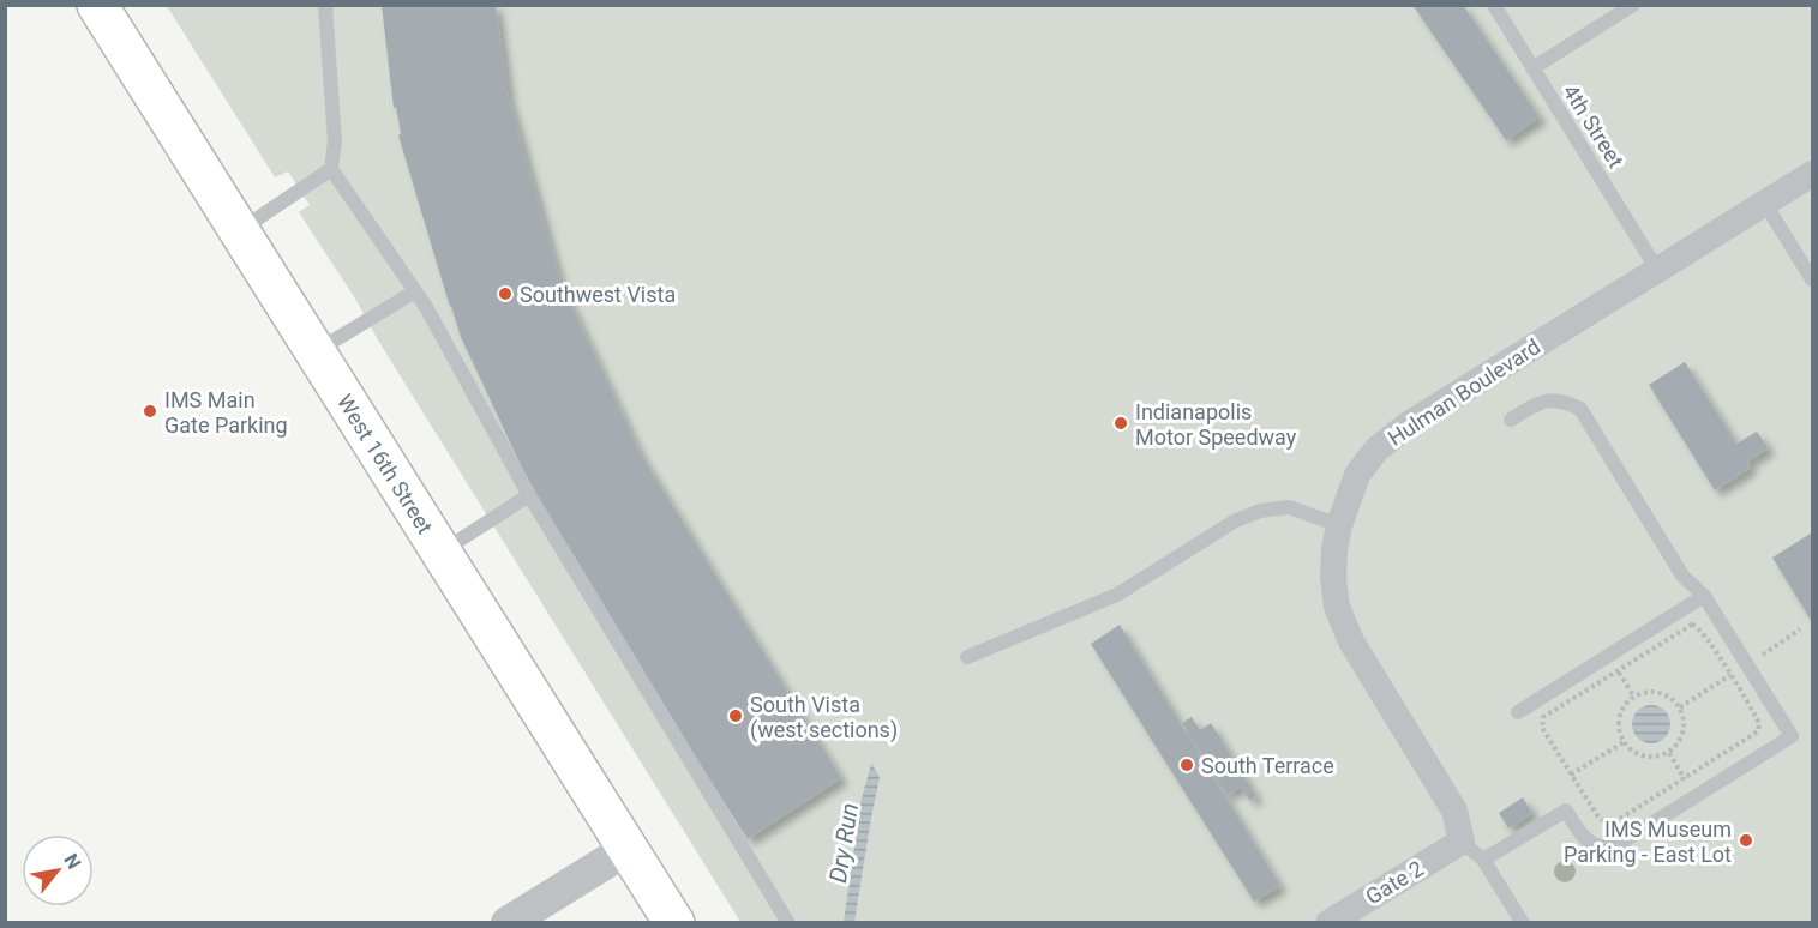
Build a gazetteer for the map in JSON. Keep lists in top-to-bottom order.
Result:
{
  "streets": {
    "main road": ["West 16th Street"],
    "street": ["Hulman Boulevard", "Gate 2"],
    "lane": ["4th Street"]
  },
  "crossings": [
    ["4th Street", "Hulman Boulevard"],
    ["Hulman Boulevard", "Gate 2"]
  ],
  "water": ["Dry Run"],
  "places": [
    "Southwest Vista",
    "IMS Main Gate Parking",
    "Indianapolis Motor Speedway",
    "South Vista (west sections)",
    "South Terrace",
    "IMS Museum Parking - East Lot"
  ],
  "north": "top right"
}
